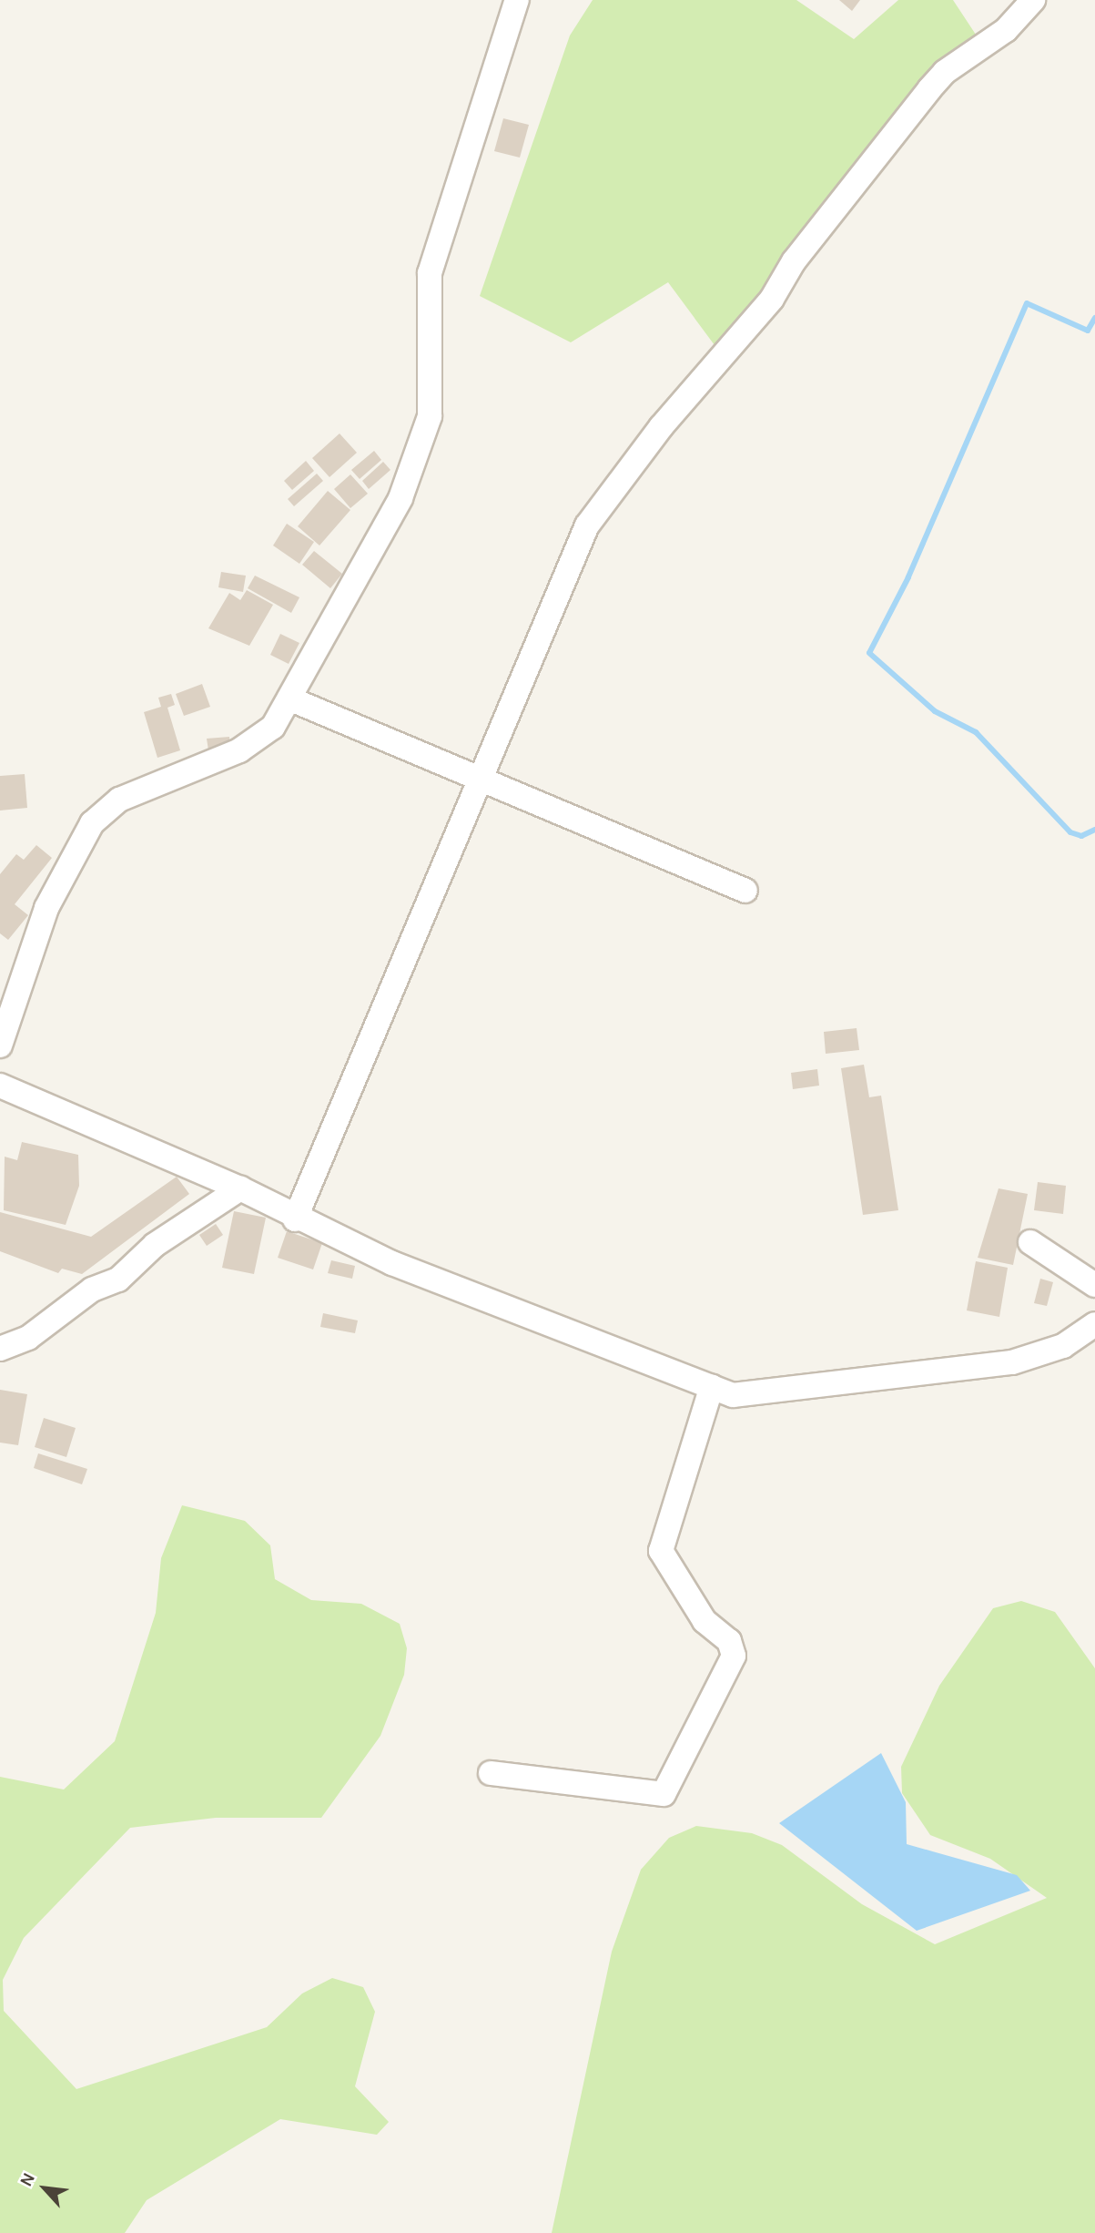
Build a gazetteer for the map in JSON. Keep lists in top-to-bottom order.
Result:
{
  "north": "top left"
}
